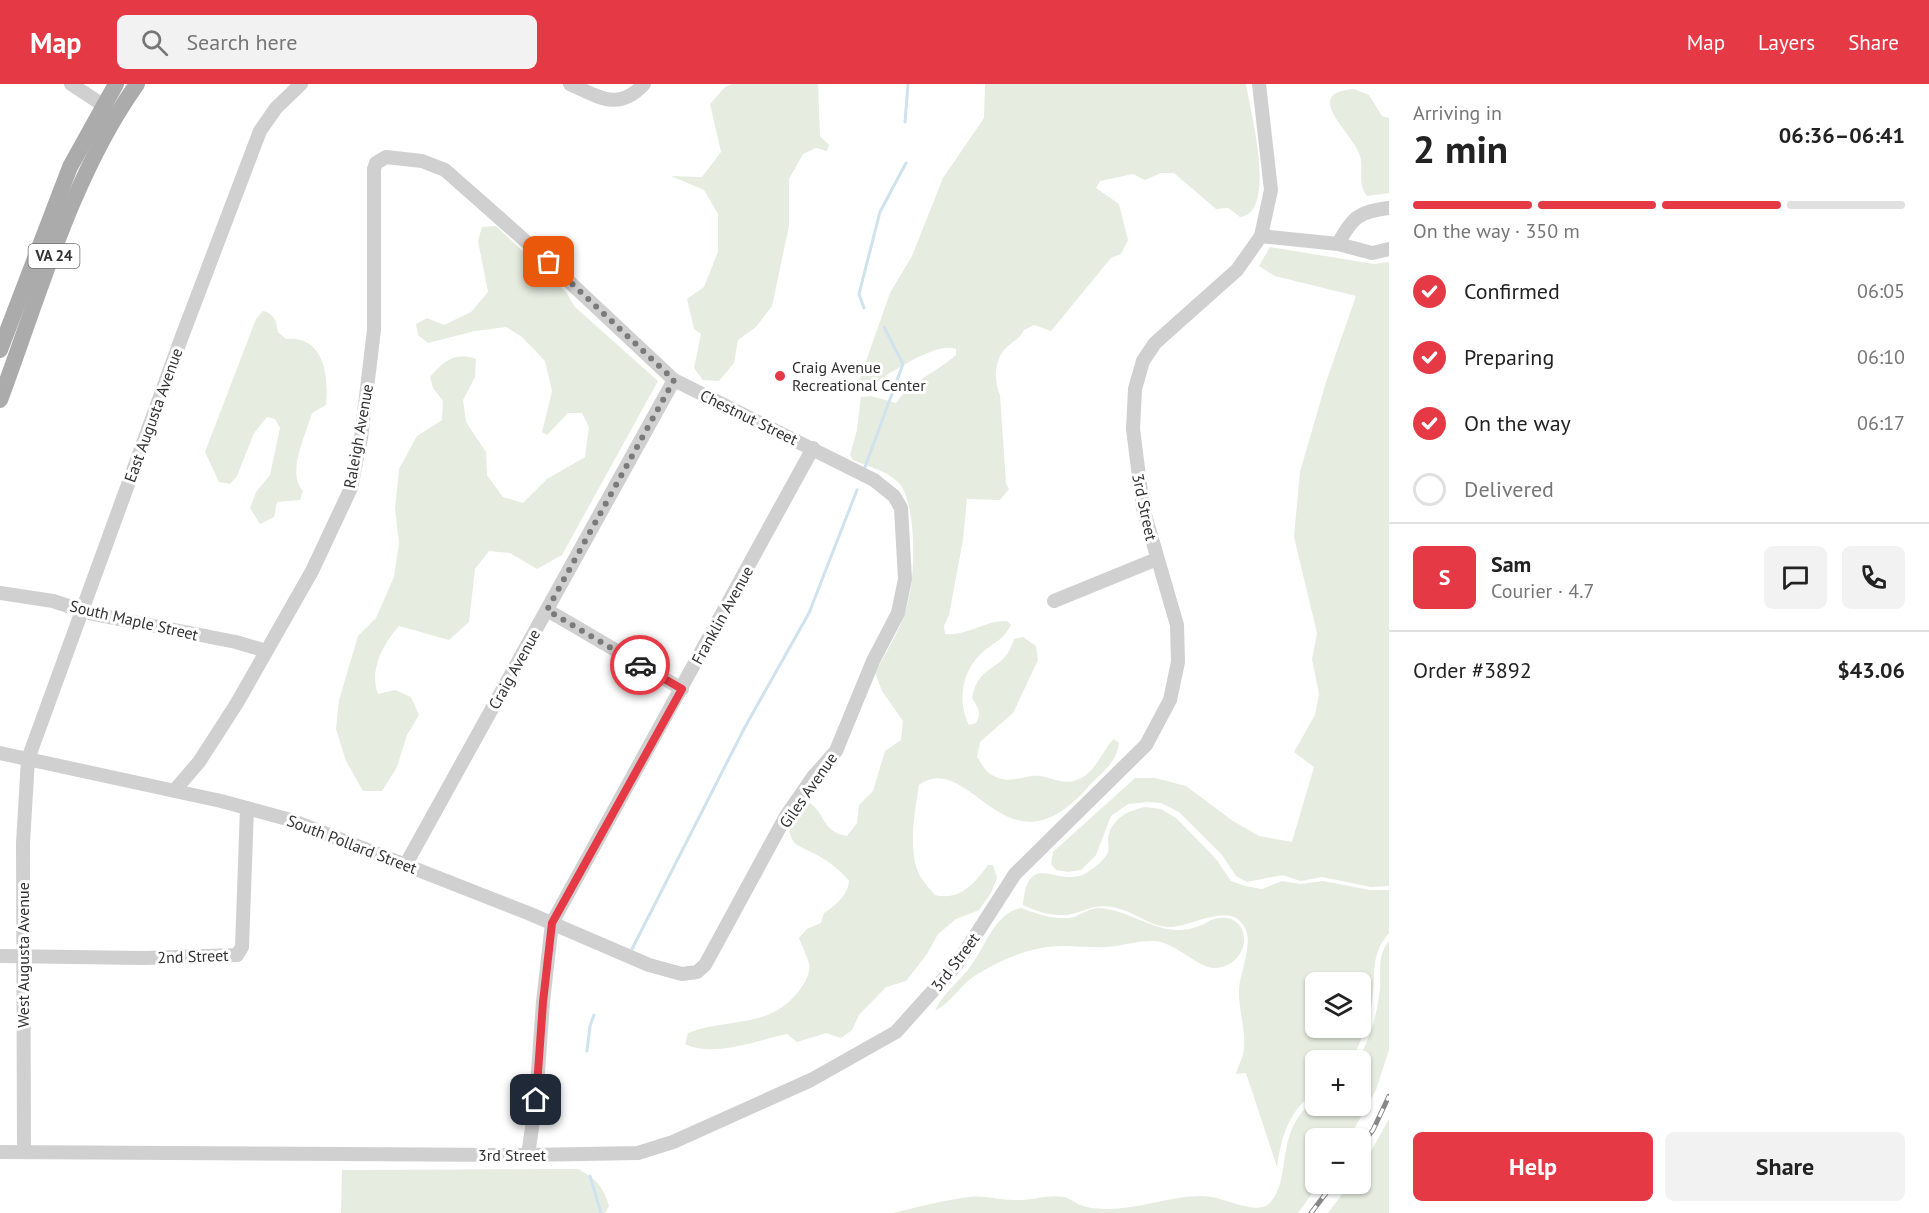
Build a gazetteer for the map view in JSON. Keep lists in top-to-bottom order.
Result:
{
  "streets": {
    "main road": ["VA 24"],
    "street": [
      "East Augusta Avenue",
      "Chestnut Street",
      "Raleigh Avenue",
      "3rd Street",
      "Franklin Avenue",
      "South Maple Street",
      "Craig Avenue",
      "Giles Avenue",
      "South Pollard Street",
      "West Augusta Avenue",
      "2nd Street"
    ]
  },
  "crossings": [
    ["East Augusta Avenue", "South Maple Street"],
    ["East Augusta Avenue", "South Pollard Street"],
    ["East Augusta Avenue", "West Augusta Avenue"],
    ["Chestnut Street", "Raleigh Avenue"],
    ["Chestnut Street", "Franklin Avenue"],
    ["Chestnut Street", "Craig Avenue"],
    ["Chestnut Street", "Giles Avenue"],
    ["Raleigh Avenue", "South Maple Street"],
    ["Raleigh Avenue", "South Pollard Street"],
    ["3rd Street", "Franklin Avenue"],
    ["3rd Street", "West Augusta Avenue"],
    ["Franklin Avenue", "South Pollard Street"],
    ["Craig Avenue", "South Pollard Street"],
    ["Giles Avenue", "South Pollard Street"],
    ["South Pollard Street", "West Augusta Avenue"],
    ["South Pollard Street", "2nd Street"],
    ["West Augusta Avenue", "2nd Street"]
  ],
  "places": ["Craig Avenue Recreational Center"],
  "page": {
    "header": "Map",
    "search": "Search here",
    "nav": ["Map", "Layers", "Share"],
    "heading": ["2 min", "Arriving in", "06:36–06:41"],
    "panel": [
      "Sam",
      "Courier · 4.7",
      "Order #3892",
      "$43.06"
    ],
    "bar": "On the way · 350 m",
    "list": [
      ["Confirmed", "06:05"],
      ["Preparing", "06:10"],
      ["On the way", "06:17"],
      "Delivered"
    ],
    "round": "S",
    "map_buttons": ["+", "−"],
    "buttons": ["Help", "Share"]
  }
}
